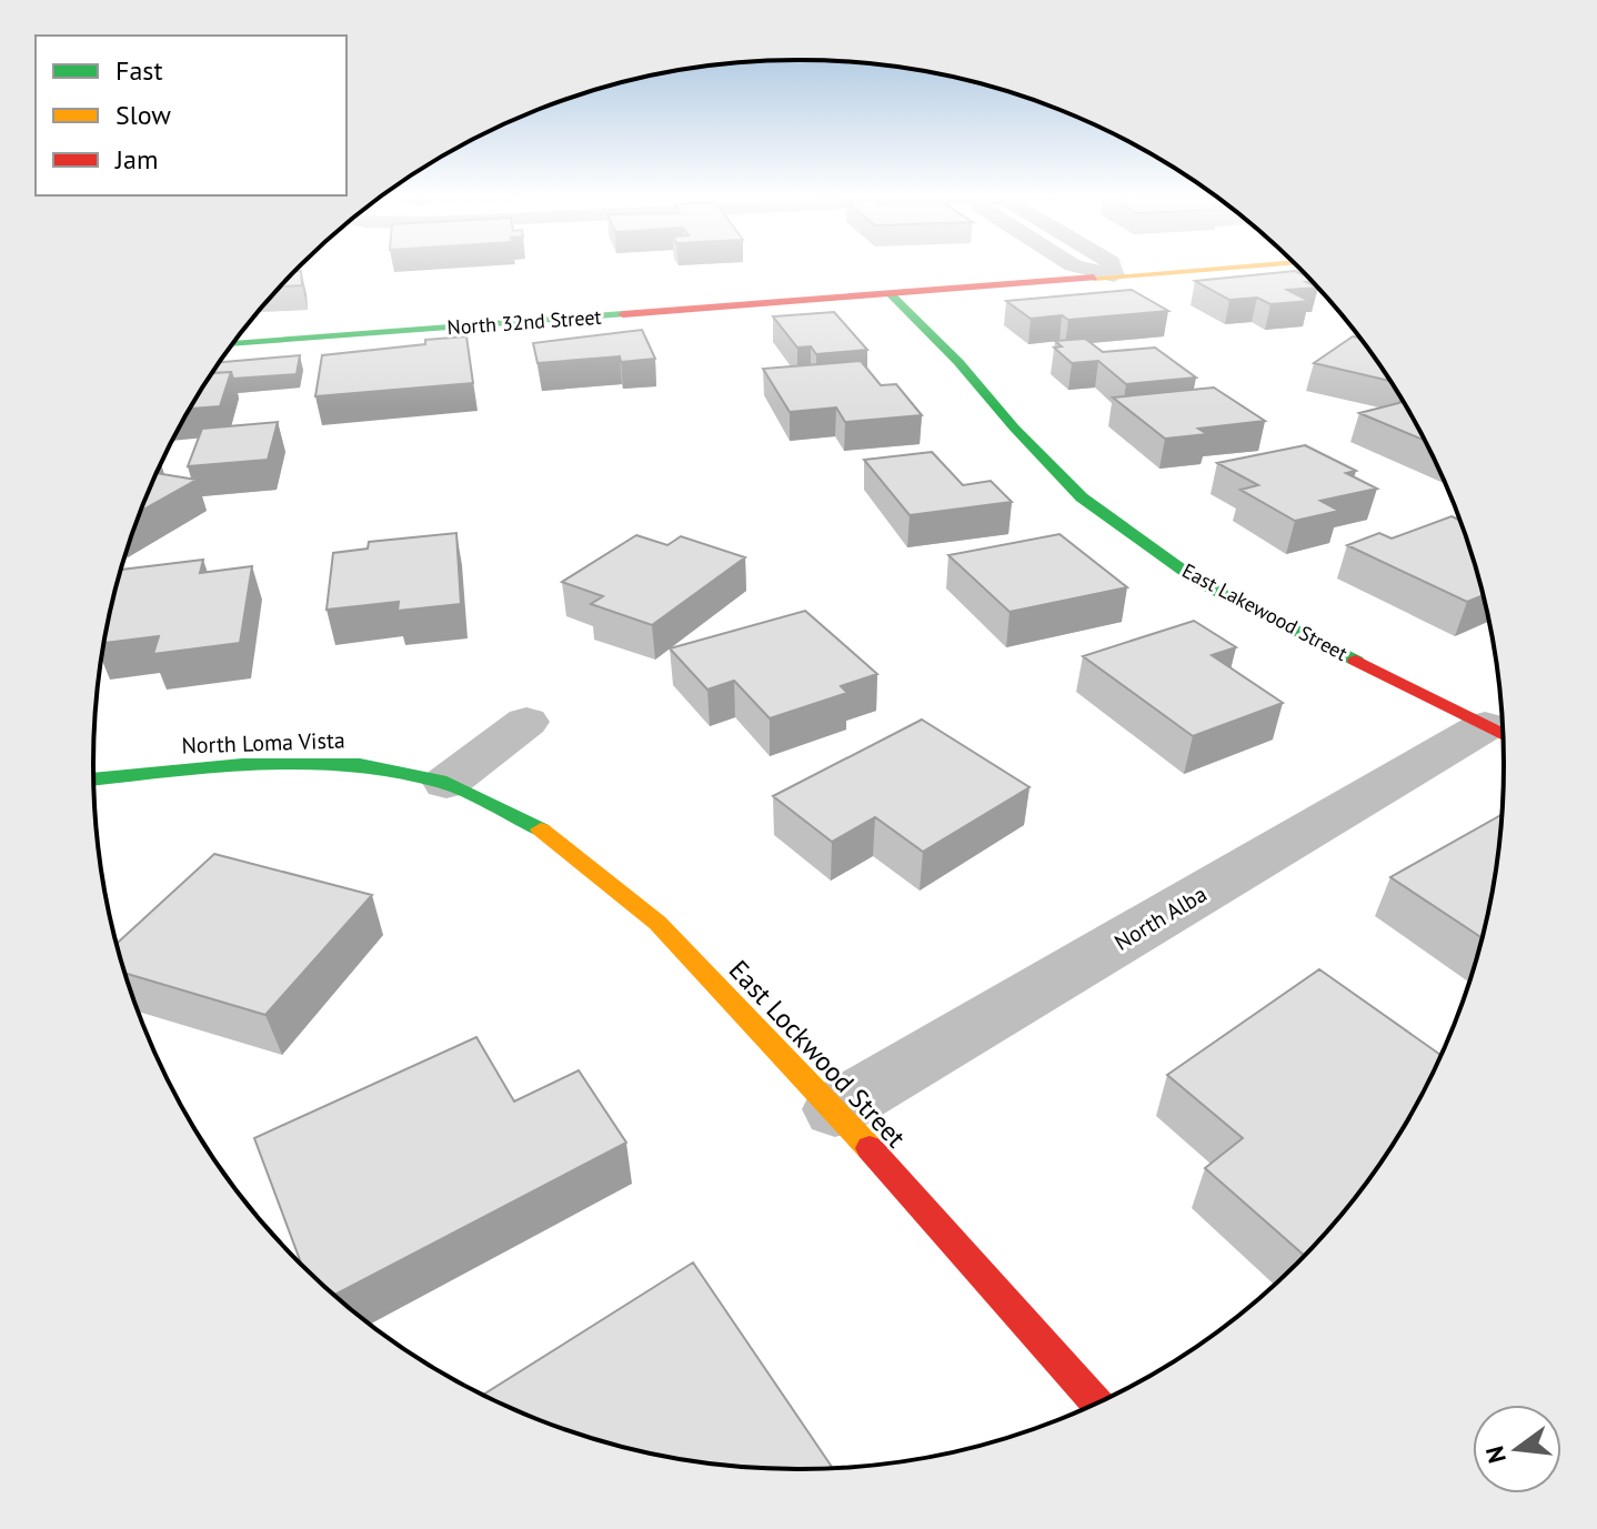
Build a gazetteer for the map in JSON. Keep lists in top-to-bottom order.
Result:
{
  "streets": {
    "street": [
      "North 32nd Street",
      "East Lakewood Street",
      "North Loma Vista",
      "North Alba",
      "East Lockwood Street"
    ]
  },
  "crossings": [
    ["North 32nd Street", "East Lakewood Street"],
    ["East Lakewood Street", "North Alba"],
    ["North Loma Vista", "East Lockwood Street"],
    ["North Alba", "East Lockwood Street"]
  ],
  "legend": ["Fast", "Slow", "Jam"],
  "north": "left"
}
